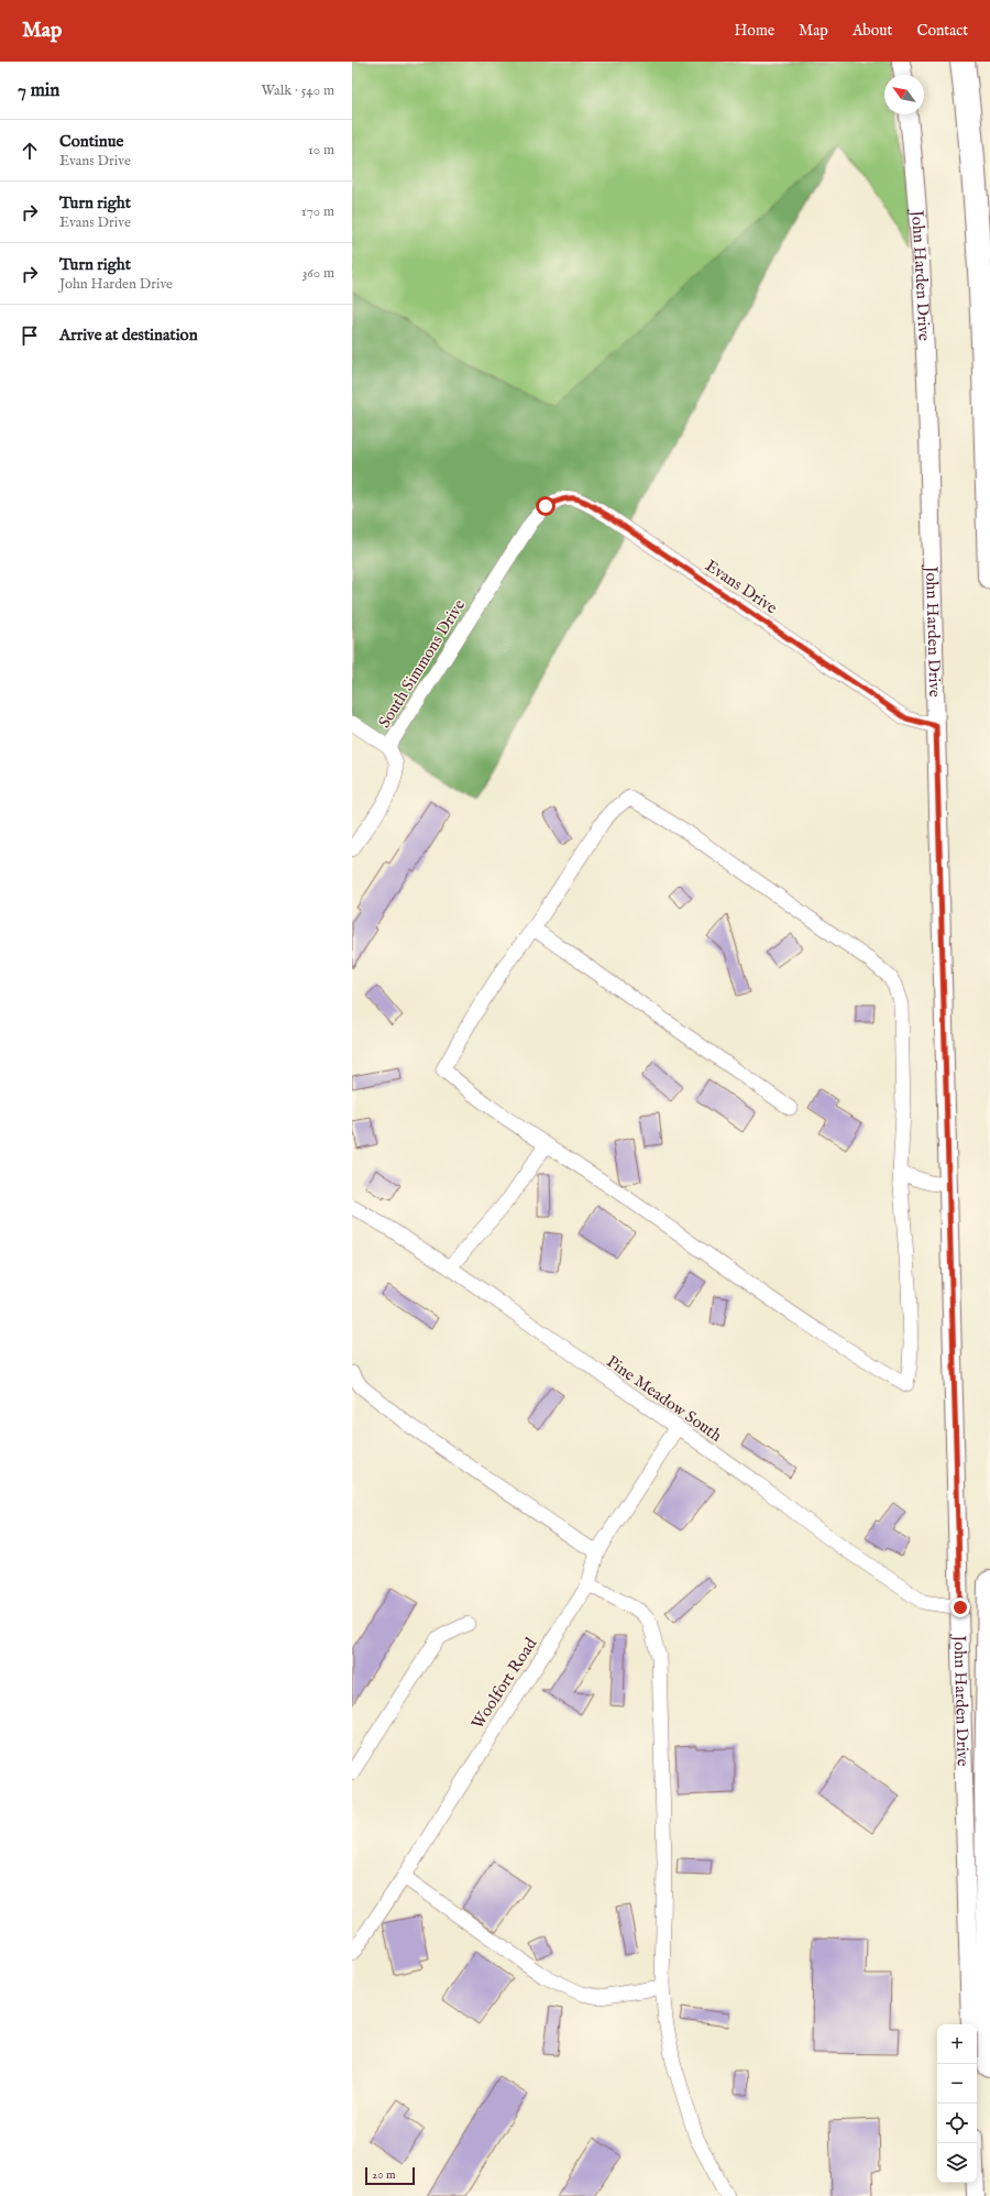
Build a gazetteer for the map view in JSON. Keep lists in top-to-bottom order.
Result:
{
  "streets": {
    "street": [
      "John Harden Drive",
      "Evans Drive",
      "South Simmons Drive",
      "Pine Meadow South",
      "Woolfort Road"
    ]
  },
  "crossings": [
    ["John Harden Drive", "Evans Drive"],
    ["John Harden Drive", "Pine Meadow South"],
    ["Evans Drive", "South Simmons Drive"],
    ["Pine Meadow South", "Woolfort Road"]
  ],
  "scale_bar": "20 m",
  "north": "top left",
  "page": {
    "header": "Map",
    "nav": [
      "Home",
      "Map",
      "About",
      "Contact"
    ],
    "heading": ["7 min", "Walk · 540 m"],
    "list": [
      ["Continue", "Evans Drive", "10 m"],
      ["Turn right", "Evans Drive", "170 m"],
      ["Turn right", "John Harden Drive", "360 m"],
      "Arrive at destination"
    ],
    "map_buttons": ["+", "−"],
    "scale": "20 m"
  }
}
